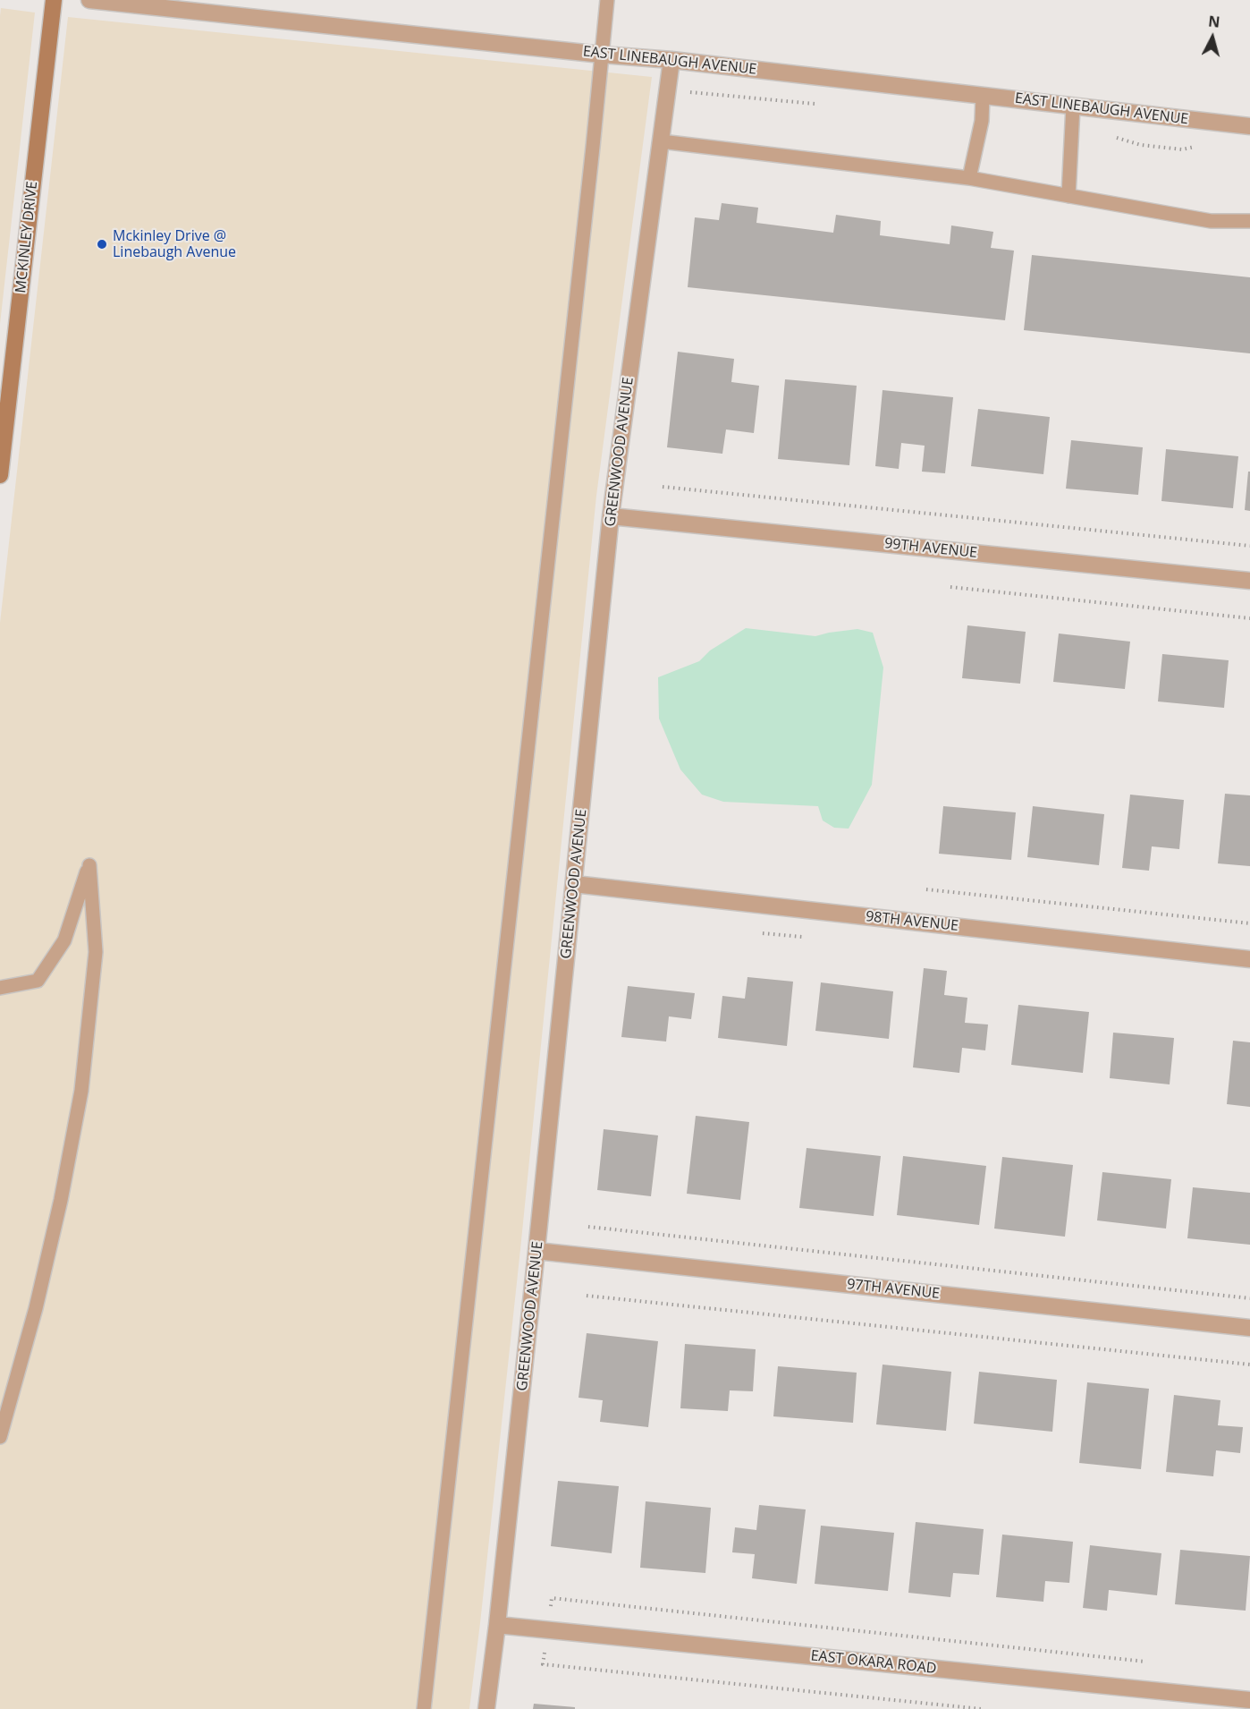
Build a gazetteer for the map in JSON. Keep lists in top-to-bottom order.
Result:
{
  "streets": {
    "main road": ["MCKINLEY DRIVE"],
    "street": [
      "EAST LINEBAUGH AVENUE",
      "GREENWOOD AVENUE",
      "99TH AVENUE",
      "98TH AVENUE",
      "97TH AVENUE",
      "EAST OKARA ROAD"
    ]
  },
  "crossings": [
    ["EAST LINEBAUGH AVENUE", "GREENWOOD AVENUE"],
    ["GREENWOOD AVENUE", "99TH AVENUE"],
    ["GREENWOOD AVENUE", "98TH AVENUE"],
    ["GREENWOOD AVENUE", "97TH AVENUE"],
    ["GREENWOOD AVENUE", "EAST OKARA ROAD"]
  ],
  "places": ["Mckinley Drive @ Linebaugh Avenue"],
  "north": "top"
}
